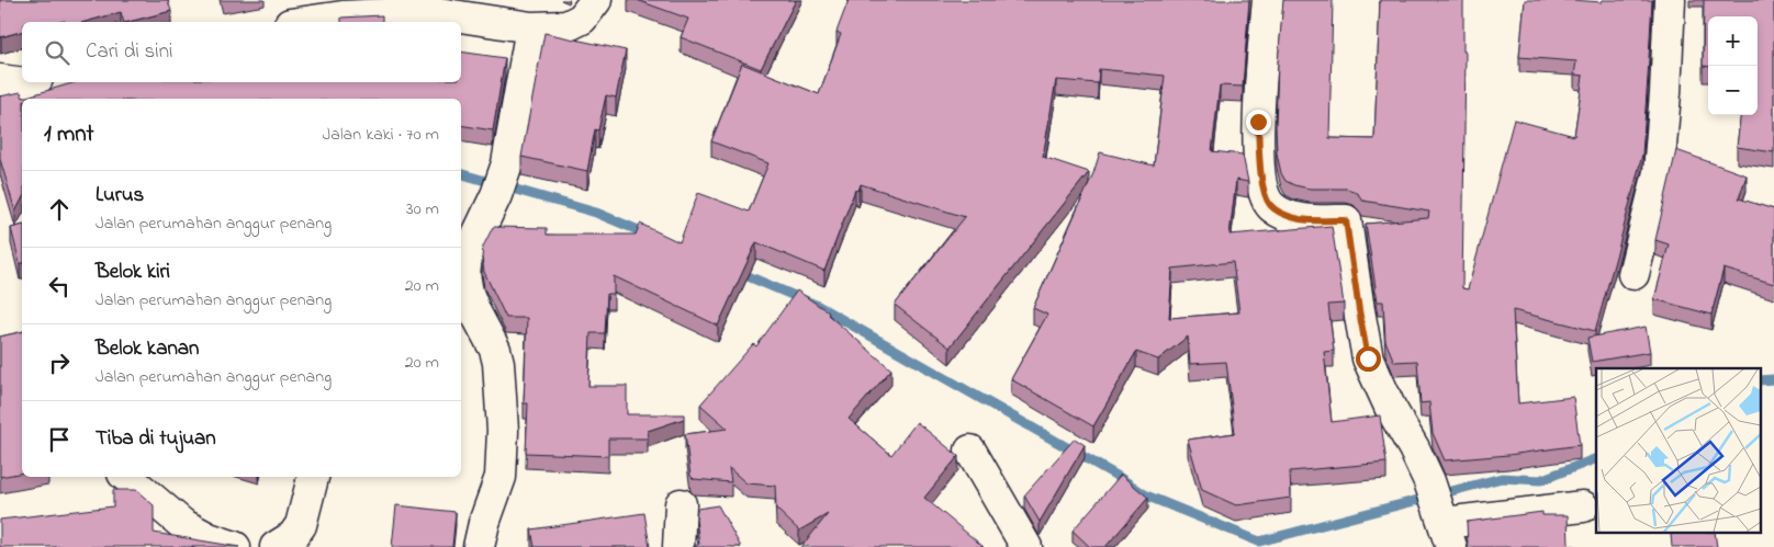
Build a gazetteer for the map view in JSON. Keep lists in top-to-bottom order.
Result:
{
  "page": {
    "map_buttons": ["+", "−"],
    "search": "Cari di sini",
    "heading": ["1 mnt", "Jalan kaki · 70 m"],
    "list": [
      ["Lurus", "Jalan perumahan anggur penang", "30 m"],
      ["Belok kiri", "Jalan perumahan anggur penang", "20 m"],
      ["Belok kanan", "Jalan perumahan anggur penang", "20 m"],
      "Tiba di tujuan"
    ]
  }
}
